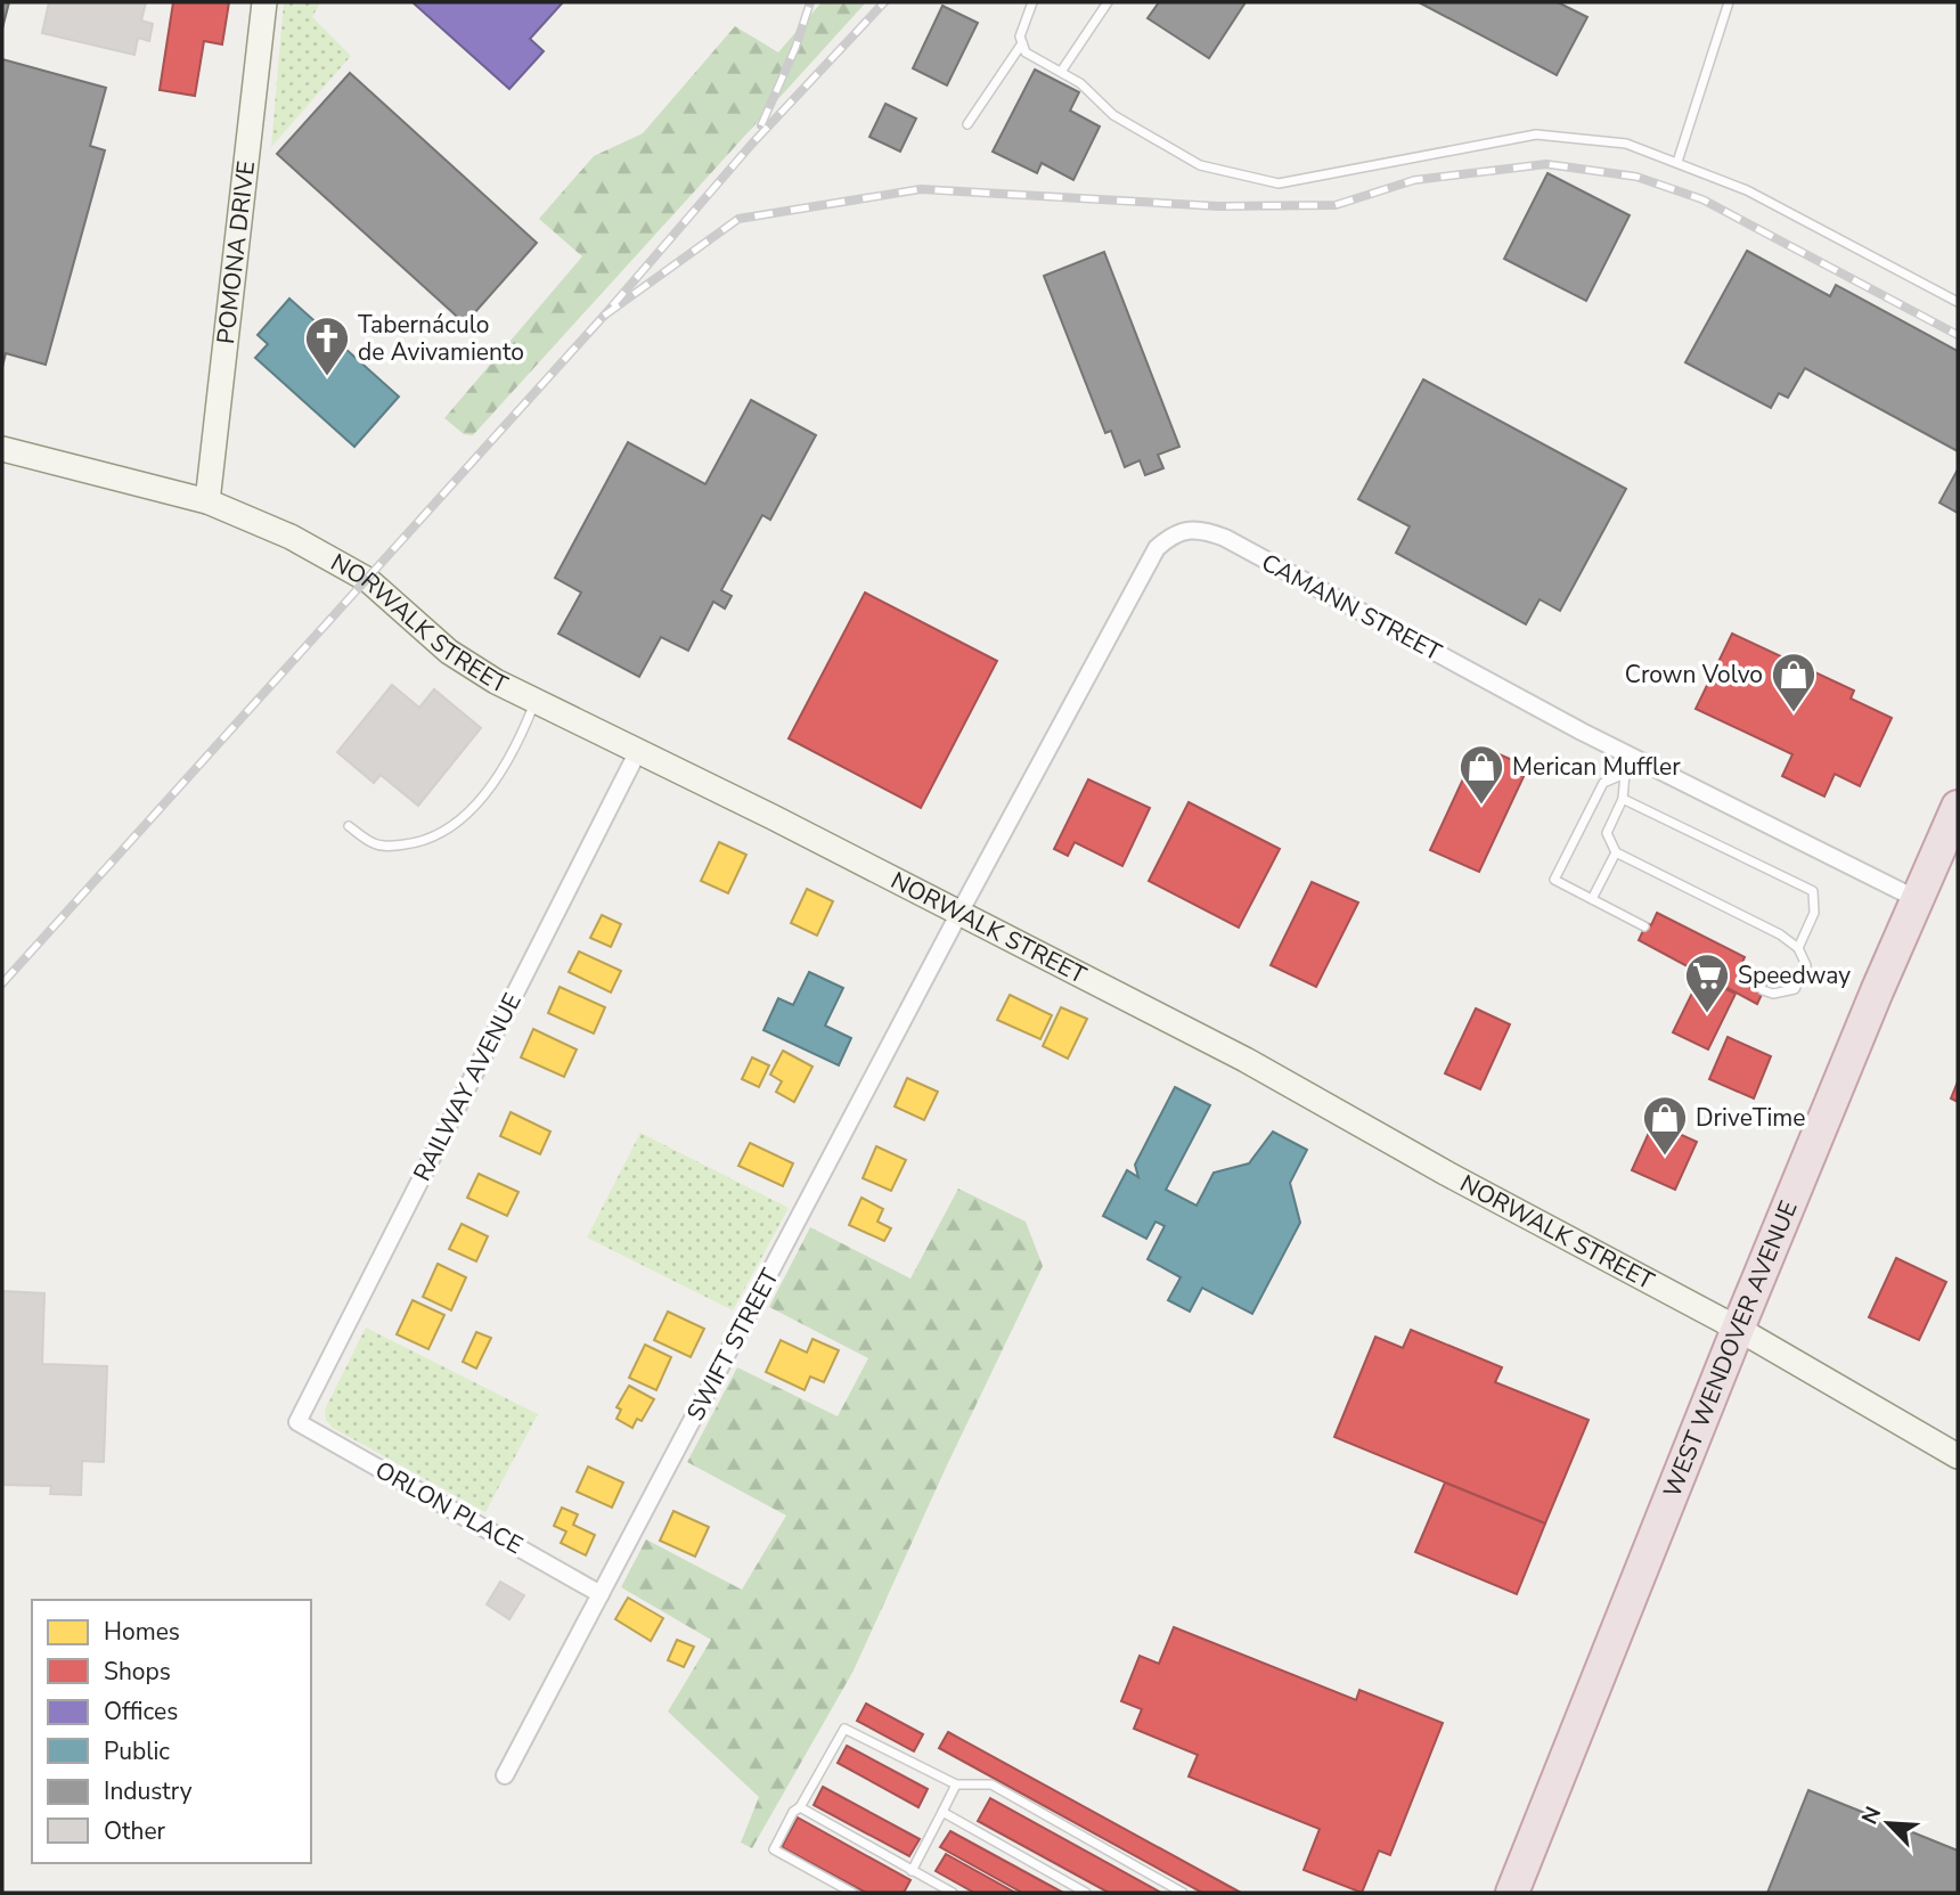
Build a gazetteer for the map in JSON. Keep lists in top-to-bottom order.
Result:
{
  "streets": {
    "highway": ["WEST WENDOVER AVENUE"],
    "street": [
      "POMONA DRIVE",
      "CAMANN STREET",
      "NORWALK STREET",
      "RAILWAY AVENUE",
      "SWIFT STREET",
      "ORLON PLACE"
    ]
  },
  "crossings": [
    ["POMONA DRIVE", "NORWALK STREET"],
    ["CAMANN STREET", "NORWALK STREET"],
    ["CAMANN STREET", "SWIFT STREET"],
    ["CAMANN STREET", "WEST WENDOVER AVENUE"],
    ["NORWALK STREET", "RAILWAY AVENUE"],
    ["NORWALK STREET", "SWIFT STREET"],
    ["NORWALK STREET", "WEST WENDOVER AVENUE"],
    ["RAILWAY AVENUE", "ORLON PLACE"],
    ["SWIFT STREET", "ORLON PLACE"]
  ],
  "places": {
    "church": ["Tabernáculo de Avivamiento"],
    "shop": ["Crown Volvo", "Merican Muffler", "DriveTime"],
    "supermarket": ["Speedway"]
  },
  "legend": [
    "Homes",
    "Shops",
    "Offices",
    "Public",
    "Industry",
    "Other"
  ],
  "north": "top left"
}
